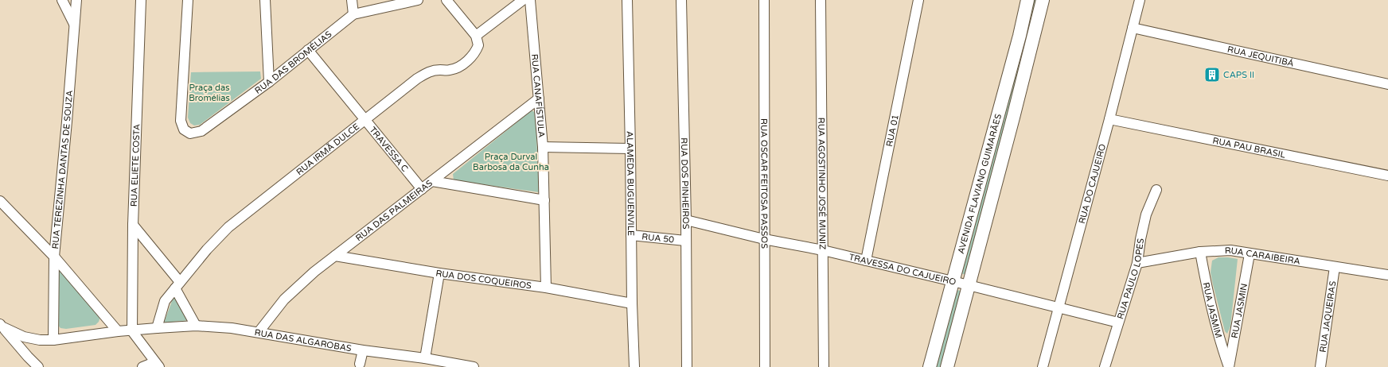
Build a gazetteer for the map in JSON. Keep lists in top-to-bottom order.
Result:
{
  "streets": {
    "main road": ["AVENIDA FLAVIANO GUIMARÃES"],
    "street": [
      "RUA JEQUITIBÁ",
      "RUA DAS BROMÉLIAS",
      "RUA CANAFÍSTULA",
      "RUA 01",
      "RUA PAU BRASIL",
      "RUA IRMÃ DULCE",
      "TRAVESSA C",
      "RUA ELIETE COSTA",
      "RUA TEREZINHA DANTAS DE SOUZA",
      "ALAMEDA BUGUENVILE",
      "RUA DOS PINHEIROS",
      "RUA OSCAR FEITOSA PASSOS",
      "RUA AGOSTINHO JOSÉ MUNIZ",
      "RUA DO CAJUEIRO",
      "RUA DAS PALMEIRAS",
      "RUA 50",
      "RUA CARAIBEIRA",
      "TRAVESSA DO CAJUEIRO",
      "RUA PAULO LOPES",
      "RUA DOS COQUEIROS",
      "RUA JASMIM",
      "RUA JASMIN",
      "RUA JAQUEIRAS",
      "RUA DAS ALGAROBAS"
    ]
  },
  "crossings": [
    ["RUA JEQUITIBÁ", "RUA DO CAJUEIRO"],
    ["RUA DAS BROMÉLIAS", "TRAVESSA C"],
    ["RUA CANAFÍSTULA", "RUA DAS PALMEIRAS"],
    ["RUA CANAFÍSTULA", "RUA DOS COQUEIROS"],
    ["RUA 01", "TRAVESSA DO CAJUEIRO"],
    ["RUA PAU BRASIL", "RUA DO CAJUEIRO"],
    ["RUA IRMÃ DULCE", "TRAVESSA C"],
    ["RUA IRMÃ DULCE", "RUA DAS ALGAROBAS"],
    ["TRAVESSA C", "RUA DAS PALMEIRAS"],
    ["RUA ELIETE COSTA", "RUA DAS ALGAROBAS"],
    ["RUA TEREZINHA DANTAS DE SOUZA", "RUA DAS ALGAROBAS"],
    ["ALAMEDA BUGUENVILE", "RUA 50"],
    ["ALAMEDA BUGUENVILE", "RUA DOS COQUEIROS"],
    ["RUA DOS PINHEIROS", "RUA 50"],
    ["RUA DOS PINHEIROS", "TRAVESSA DO CAJUEIRO"],
    ["RUA OSCAR FEITOSA PASSOS", "TRAVESSA DO CAJUEIRO"],
    ["RUA AGOSTINHO JOSÉ MUNIZ", "TRAVESSA DO CAJUEIRO"],
    ["AVENIDA FLAVIANO GUIMARÃES", "TRAVESSA DO CAJUEIRO"],
    ["RUA DO CAJUEIRO", "TRAVESSA DO CAJUEIRO"],
    ["RUA DAS PALMEIRAS", "RUA DOS COQUEIROS"],
    ["RUA DAS PALMEIRAS", "RUA DAS ALGAROBAS"],
    ["RUA CARAIBEIRA", "RUA PAULO LOPES"],
    ["RUA CARAIBEIRA", "RUA JASMIM"],
    ["RUA CARAIBEIRA", "RUA JASMIN"],
    ["RUA CARAIBEIRA", "RUA JAQUEIRAS"],
    ["TRAVESSA DO CAJUEIRO", "RUA PAULO LOPES"],
    ["RUA JASMIM", "RUA JASMIN"]
  ],
  "parks": ["Praça das Bromélias", "Praça Durval Barbosa da Cunha"],
  "places": {
    "building": ["CAPS II"]
  }
}
